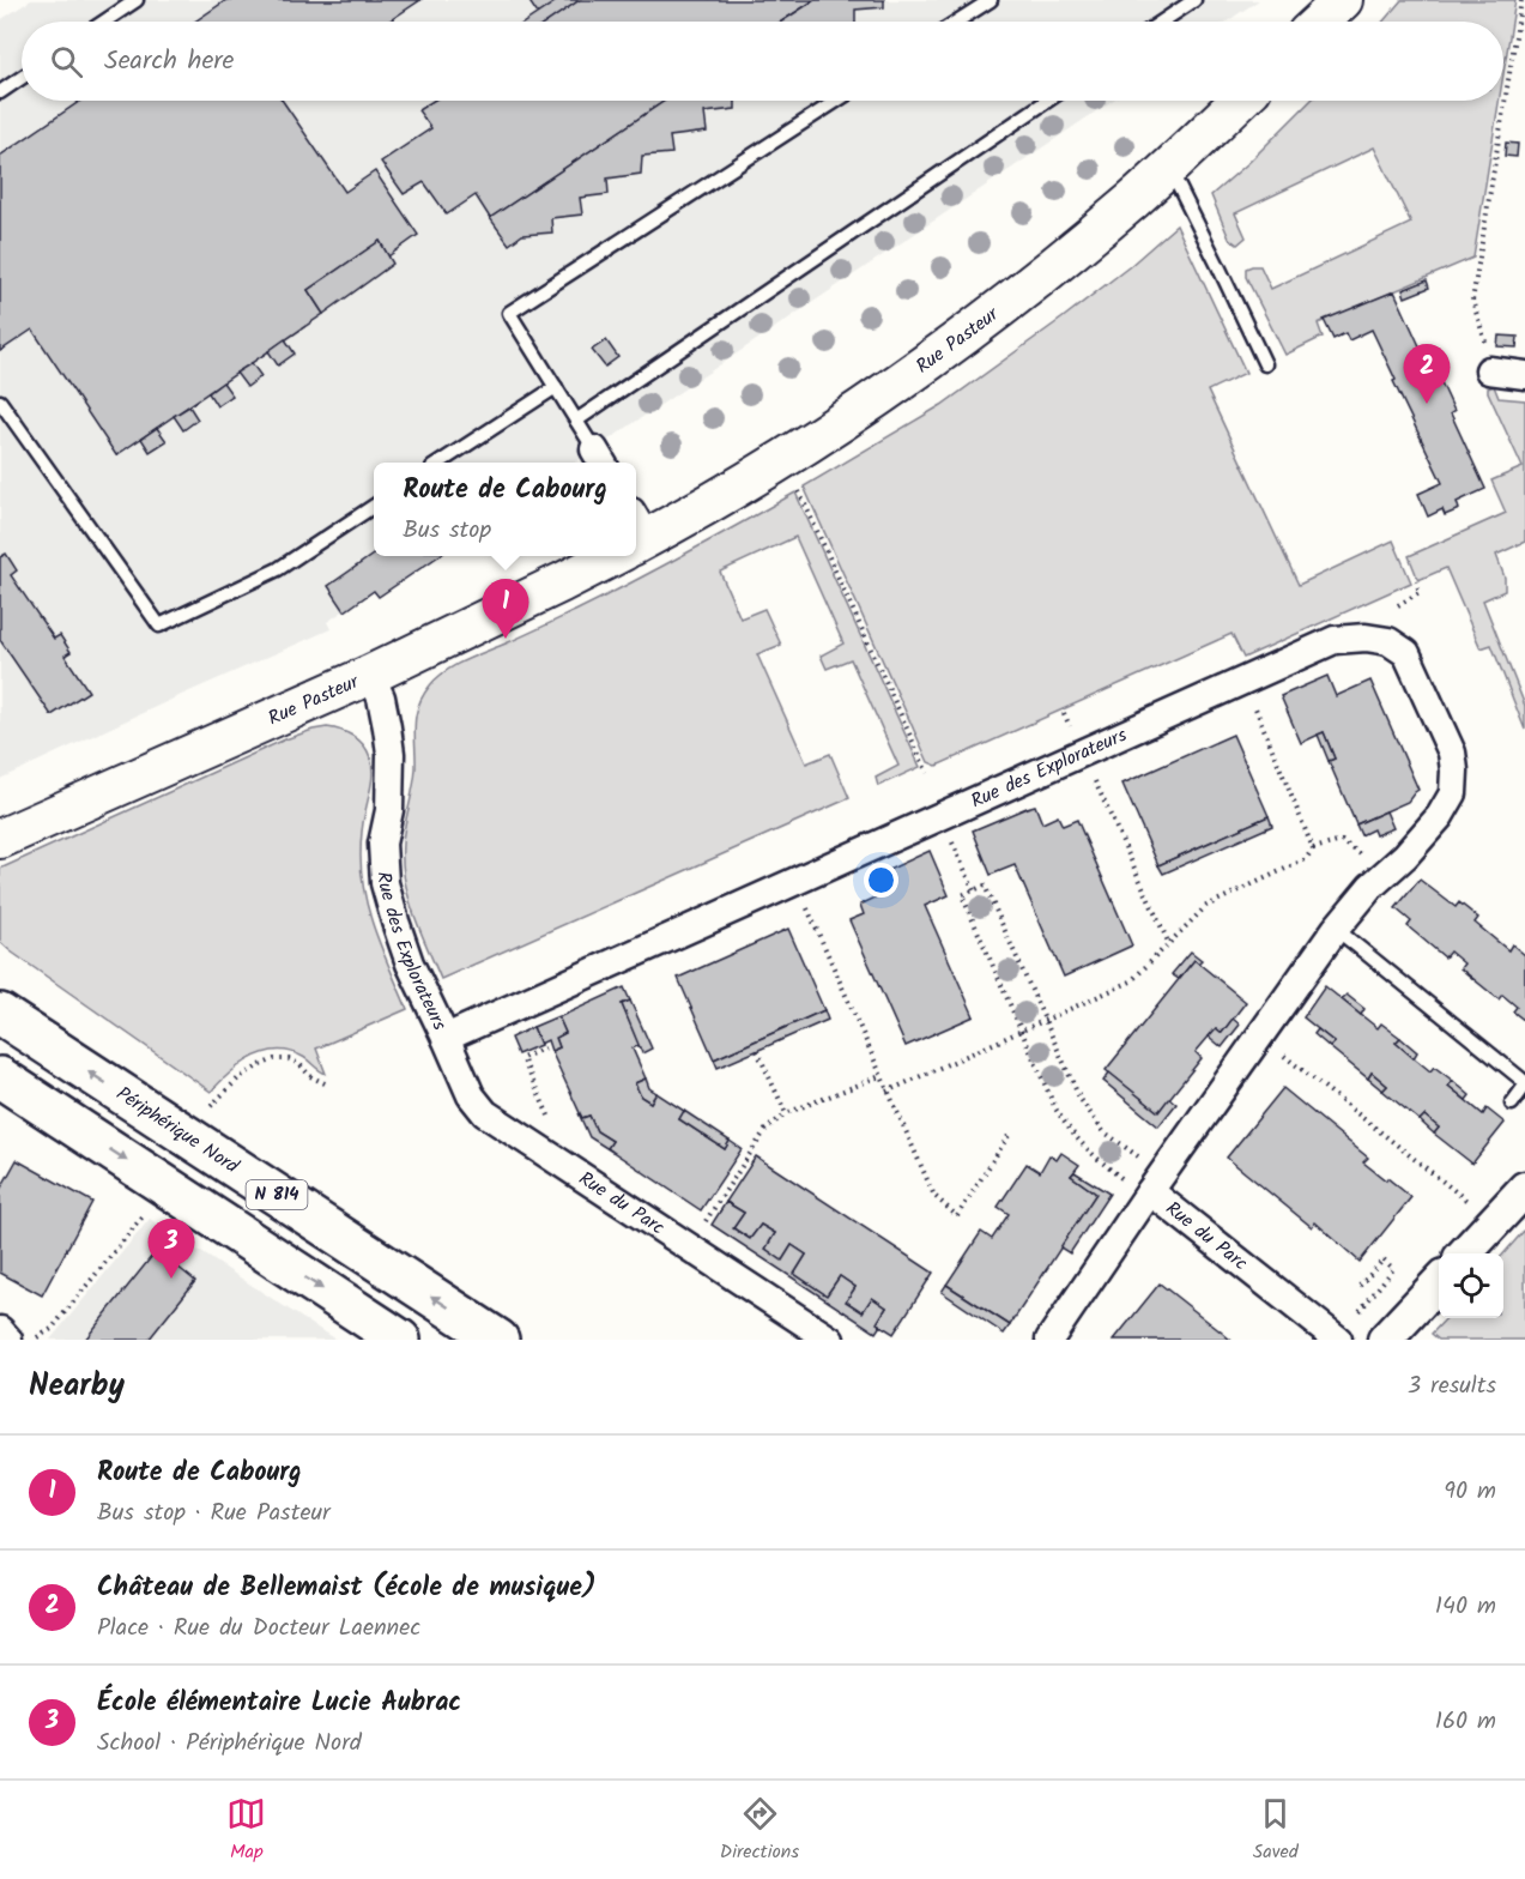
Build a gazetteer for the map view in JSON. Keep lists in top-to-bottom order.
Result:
{
  "streets": {
    "highway": ["Périphérique Nord", "N 814"],
    "main road": ["Rue Pasteur"],
    "street": ["Rue des Explorateurs", "Rue du Parc"]
  },
  "crossings": [
    ["Rue Pasteur", "Rue des Explorateurs"],
    ["Rue des Explorateurs", "Rue du Parc"]
  ],
  "page": {
    "search": "Search here",
    "pins": ["2", "1", "3"],
    "popup": ["Route de Cabourg", "Bus stop"],
    "heading": ["Nearby", "3 results"],
    "list": [
      {
        "mark": "1",
        "name": "Route de Cabourg",
        "note": "Bus stop · Rue Pasteur",
        "value": "90 m"
      },
      {
        "mark": "2",
        "name": "Château de Bellemaist (école de musique)",
        "note": "Place · Rue du Docteur Laennec",
        "value": "140 m"
      },
      {
        "mark": "3",
        "name": "École élémentaire Lucie Aubrac",
        "note": "School · Périphérique Nord",
        "value": "160 m"
      }
    ],
    "nav": ["Map", "Directions", "Saved"]
  }
}
